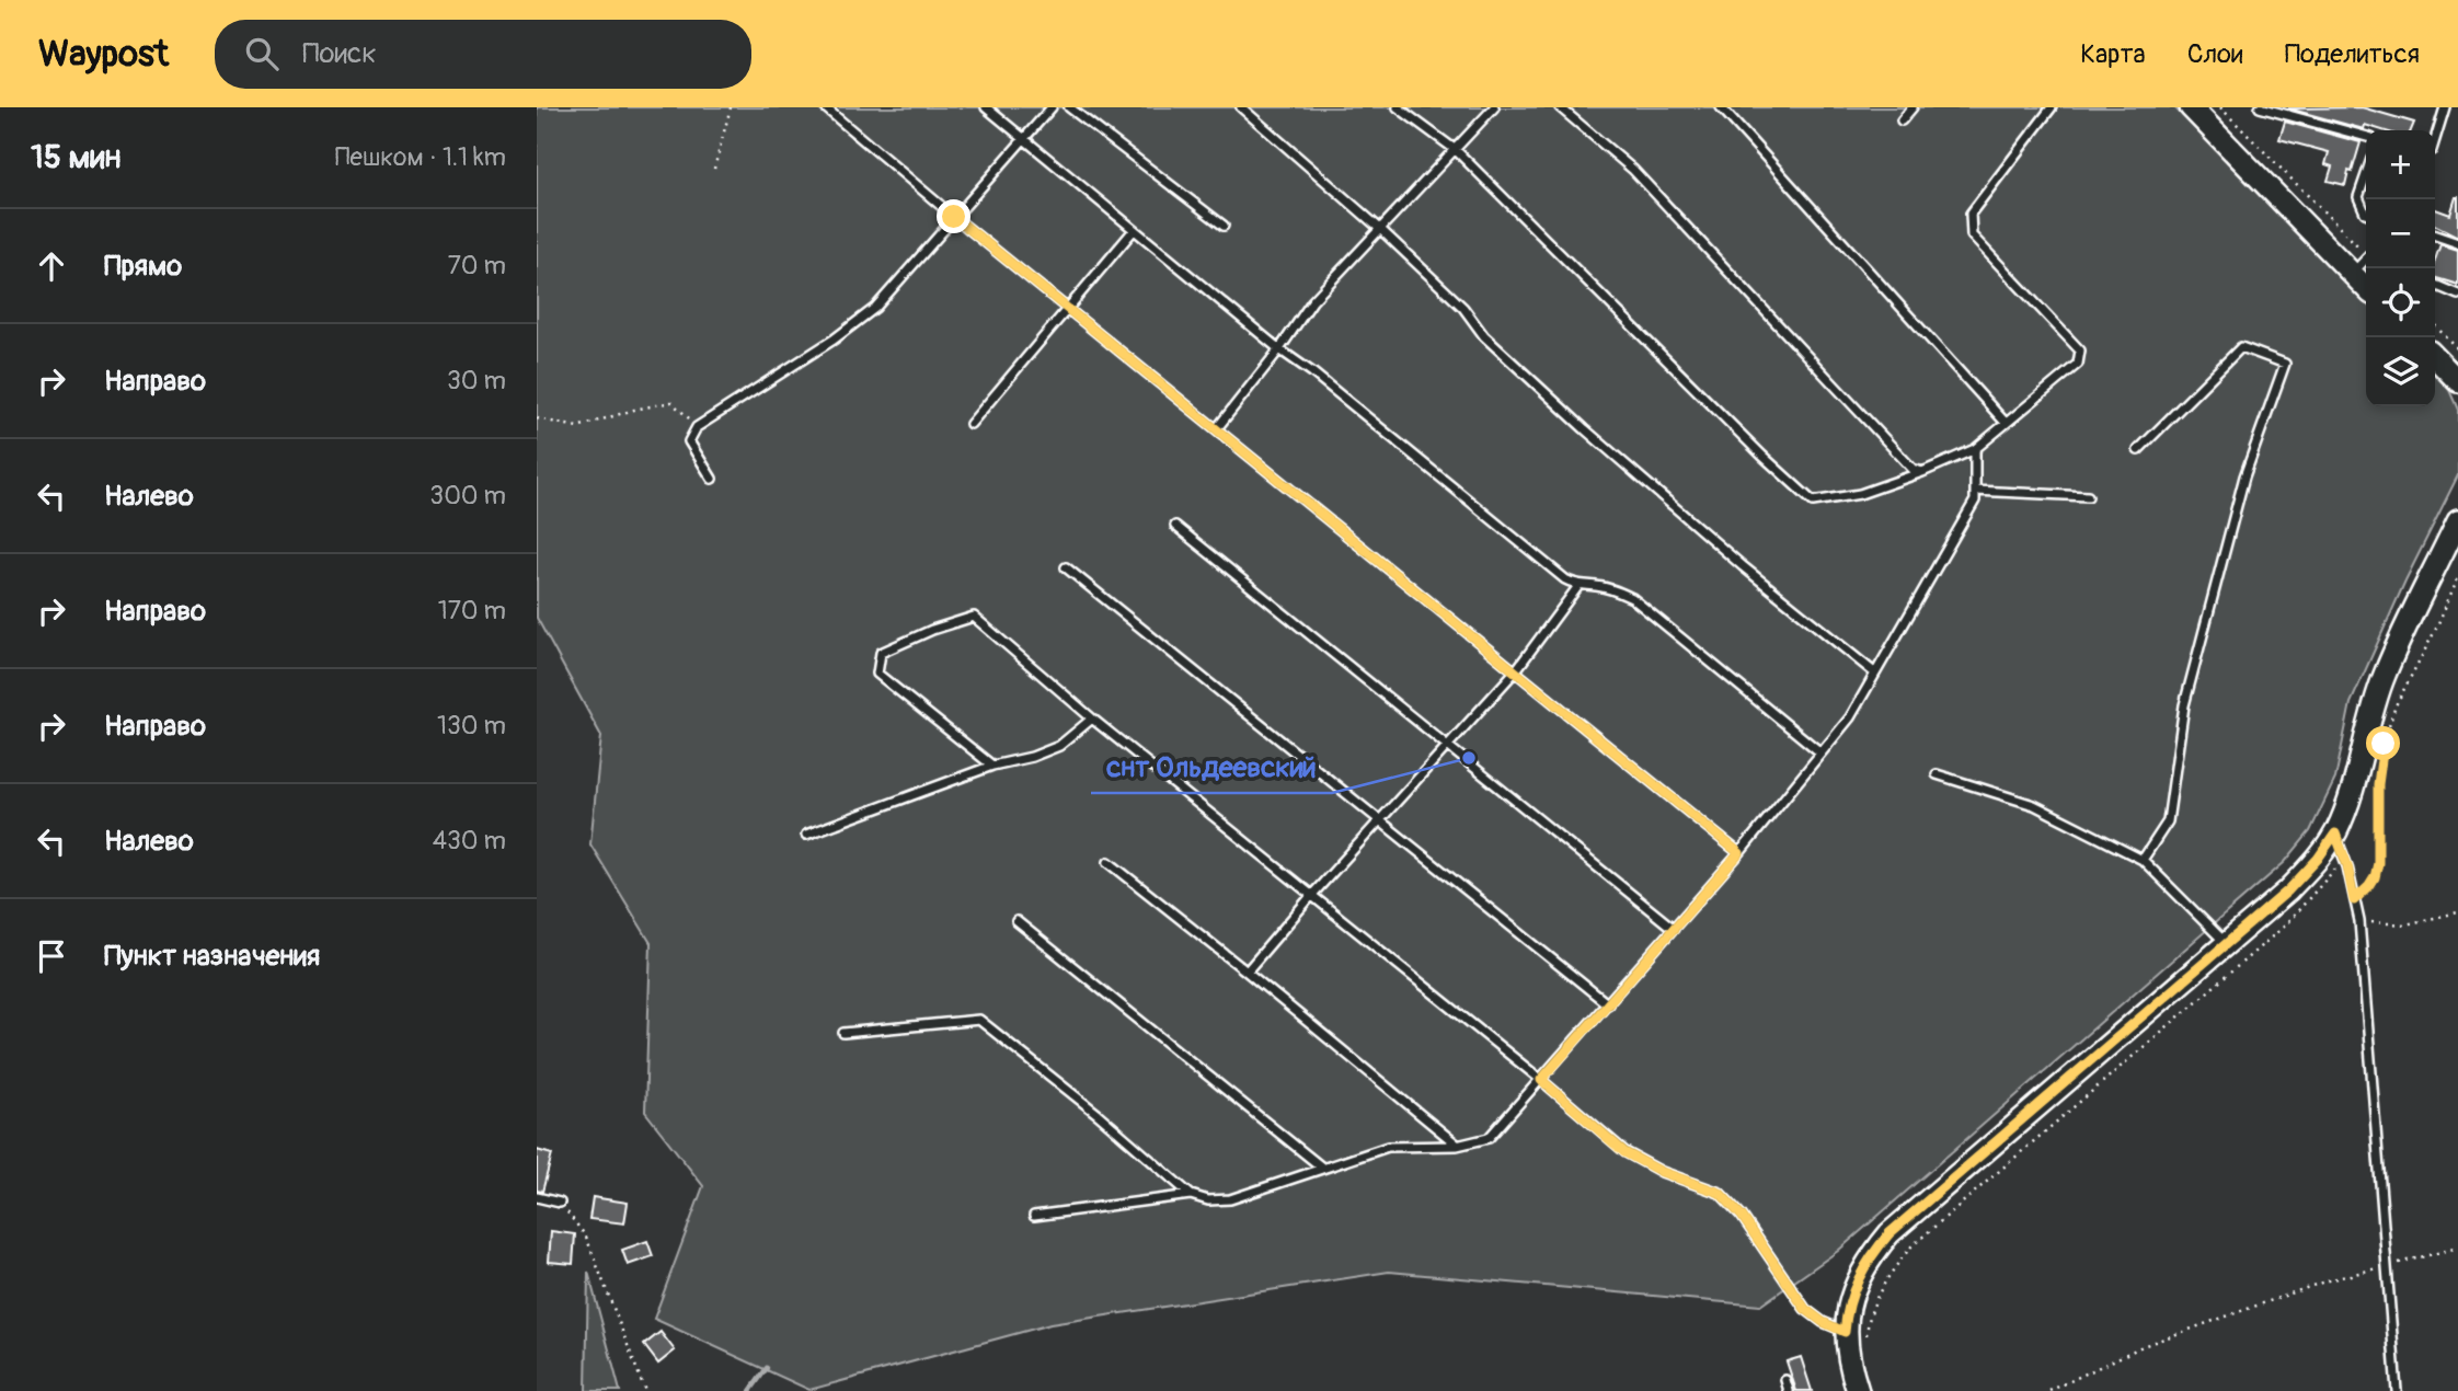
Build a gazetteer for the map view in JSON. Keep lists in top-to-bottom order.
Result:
{
  "places": ["снт Ольдеевский"],
  "page": {
    "header": "Waypost",
    "search": "Поиск",
    "nav": ["Карта", "Слои", "Поделиться"],
    "heading": ["15 мин", "Пешком · 1.1 km"],
    "map_buttons": ["+", "−"],
    "list": [
      ["Прямо", "70 m"],
      ["Направо", "30 m"],
      ["Налево", "300 m"],
      ["Направо", "170 m"],
      ["Направо", "130 m"],
      ["Налево", "430 m"],
      "Пункт назначения"
    ]
  }
}
